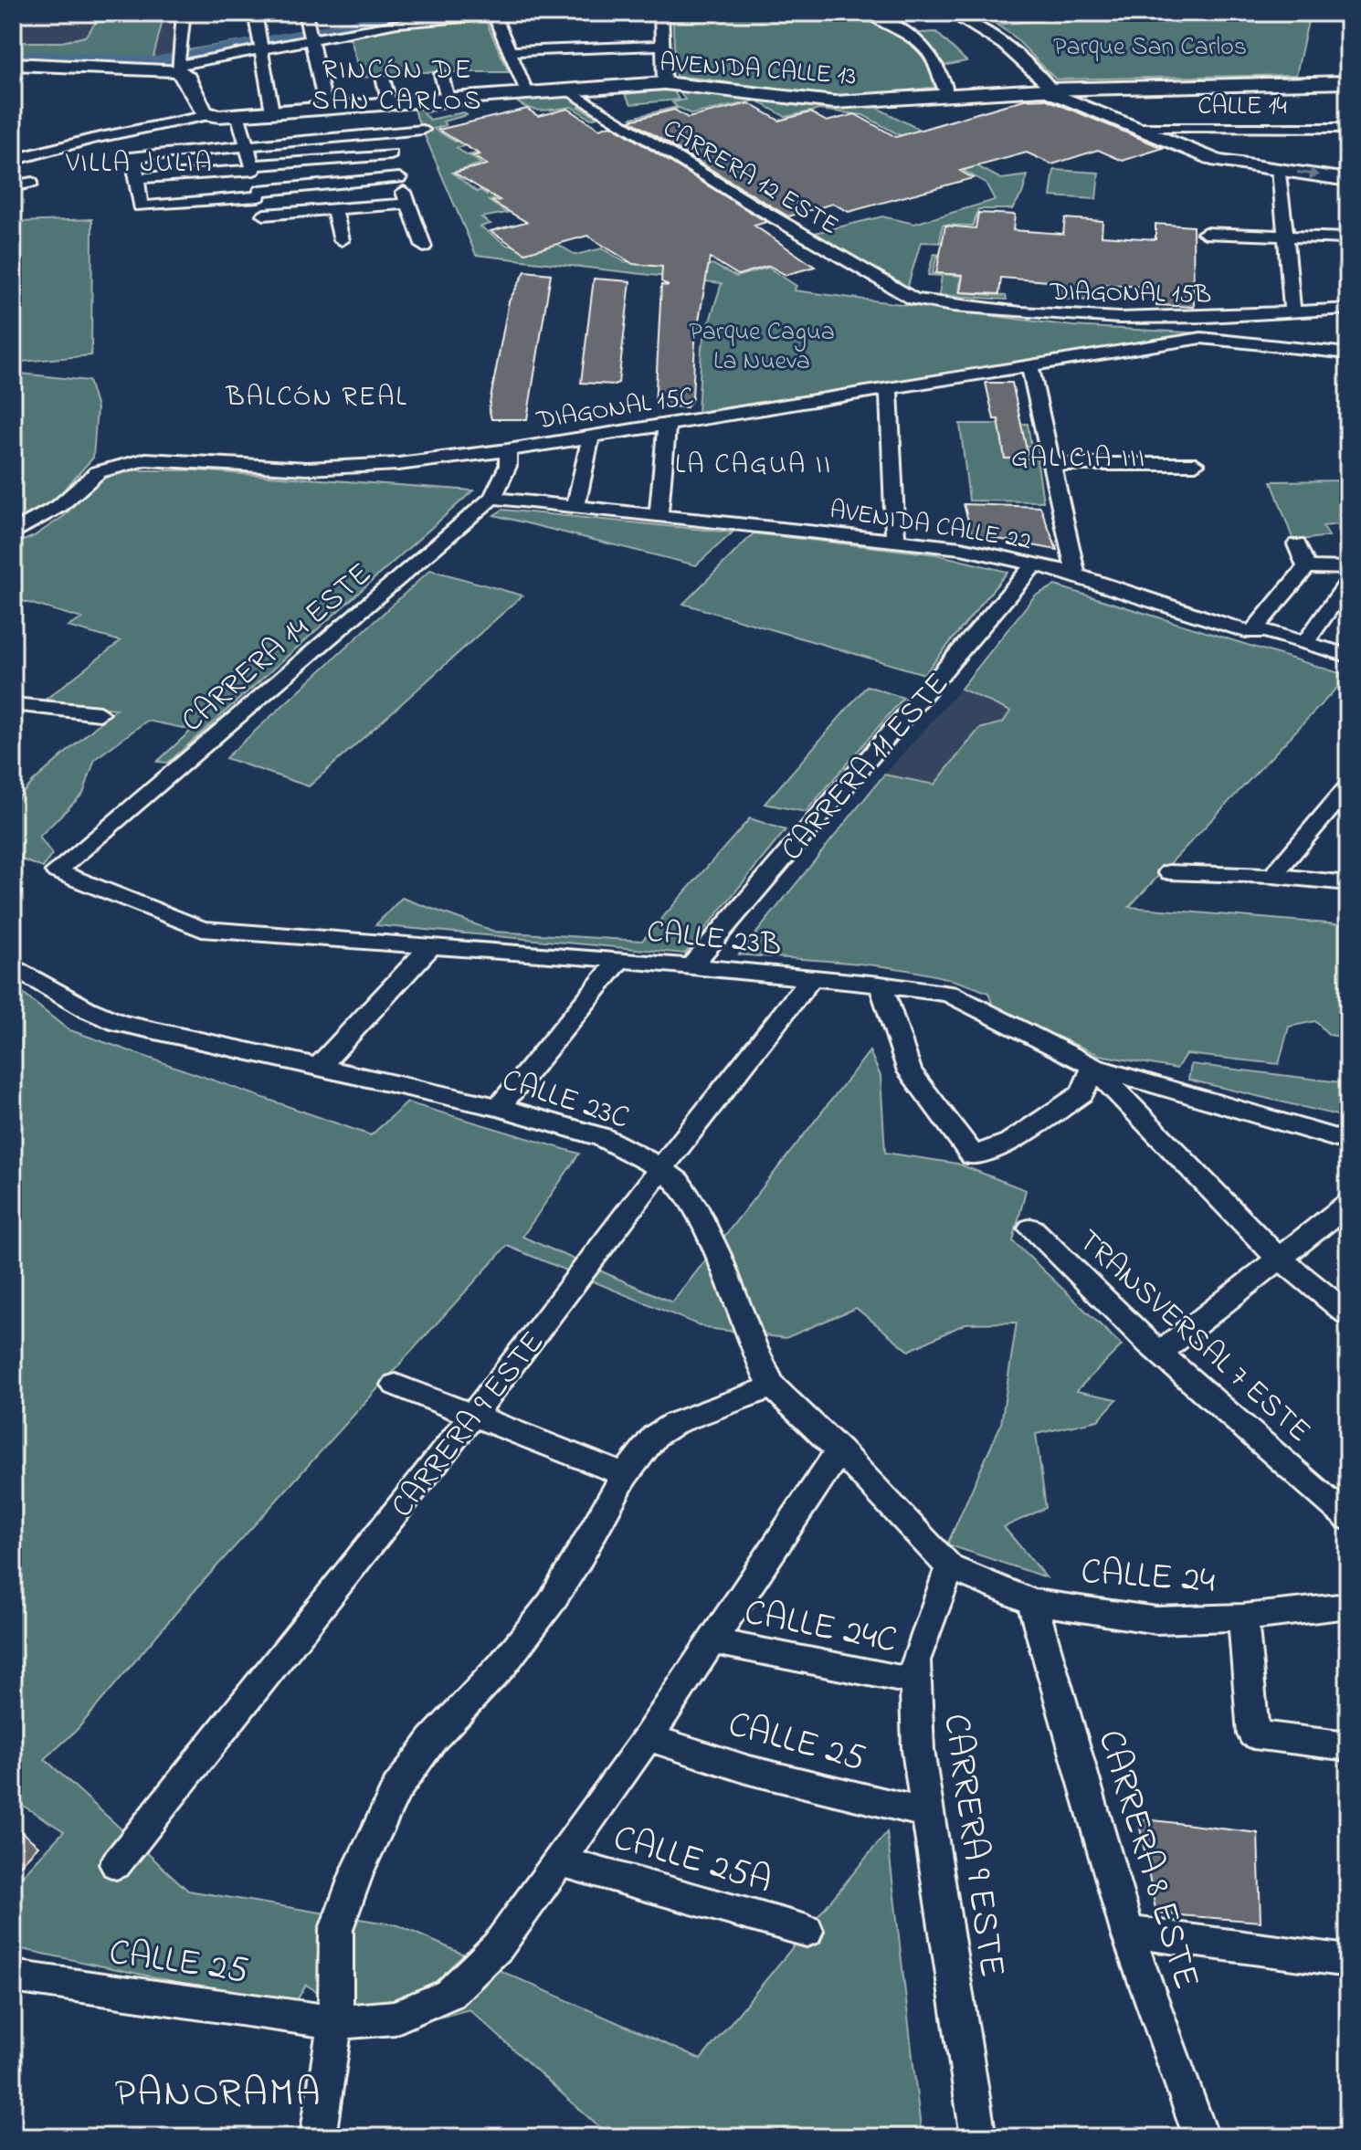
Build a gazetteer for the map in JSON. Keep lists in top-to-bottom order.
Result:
{
  "streets": {
    "main road": ["AVENIDA CALLE 13"],
    "street": [
      "CALLE 14",
      "CARRERA 12 ESTE",
      "DIAGONAL 15B",
      "DIAGONAL 15C",
      "AVENIDA CALLE 22",
      "CARRERA 14 ESTE",
      "CARRERA 11 ESTE",
      "CALLE 23B",
      "CALLE 23C",
      "TRANSVERSAL 7 ESTE",
      "CARRERA 9 ESTE",
      "CALLE 24",
      "CALLE 24C",
      "CALLE 25",
      "CALLE 25A",
      "CARRERA 8 ESTE"
    ]
  },
  "crossings": [
    ["AVENIDA CALLE 13", "CARRERA 12 ESTE"],
    ["CARRERA 12 ESTE", "DIAGONAL 15B"],
    ["DIAGONAL 15C", "CARRERA 14 ESTE"],
    ["AVENIDA CALLE 22", "CARRERA 14 ESTE"],
    ["AVENIDA CALLE 22", "CARRERA 11 ESTE"],
    ["CARRERA 14 ESTE", "CALLE 23B"],
    ["CARRERA 11 ESTE", "CALLE 23B"],
    ["CALLE 23B", "CARRERA 9 ESTE"],
    ["CALLE 23C", "CARRERA 9 ESTE"],
    ["CALLE 23C", "CALLE 24"],
    ["CALLE 23C", "CALLE 25"],
    ["CARRERA 9 ESTE", "CALLE 24"],
    ["CARRERA 9 ESTE", "CALLE 24C"],
    ["CARRERA 9 ESTE", "CALLE 25"],
    ["CALLE 24", "CARRERA 8 ESTE"],
    ["CALLE 24C", "CALLE 25"],
    ["CALLE 25", "CALLE 25A"]
  ],
  "districts": [
    "RINCÓN DE SAN CARLOS",
    "VILLA JULIA",
    "BALCÓN REAL",
    "GALICIA III",
    "LA CAGUA II",
    "PANORAMA"
  ],
  "parks": ["Parque San Carlos", "Parque Cagua La Nueva"]
}
